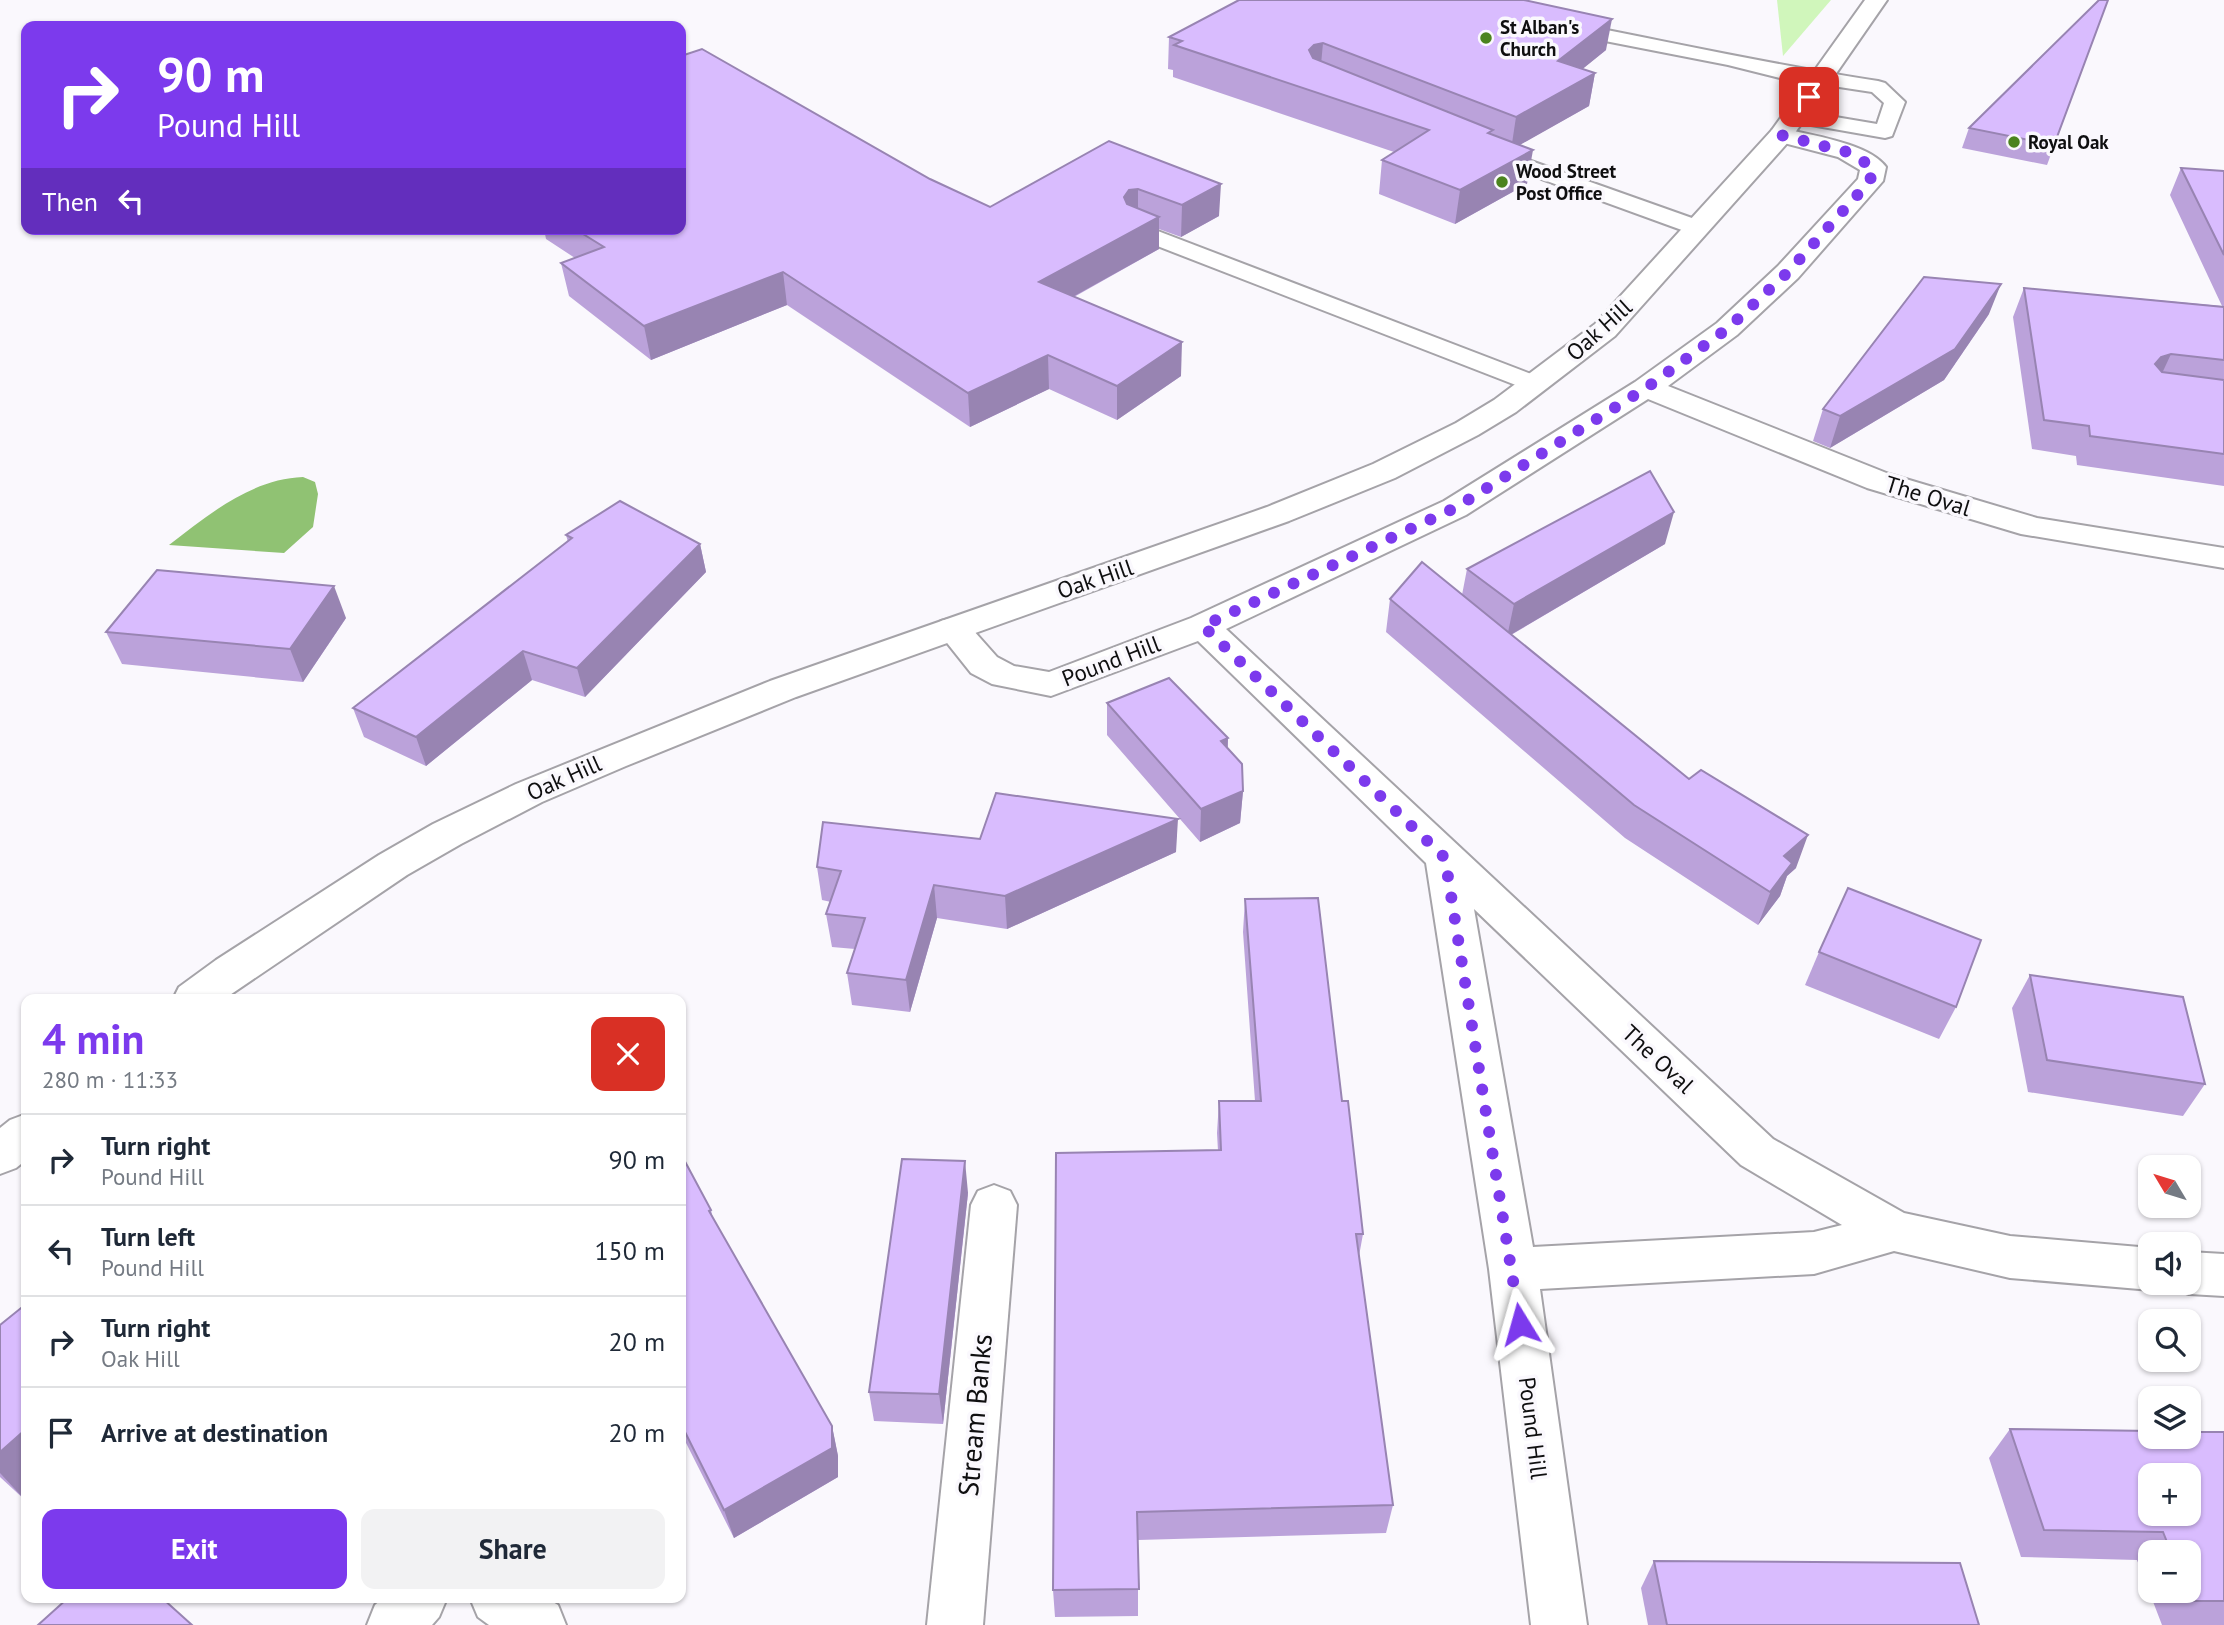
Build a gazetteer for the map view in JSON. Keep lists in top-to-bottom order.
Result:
{
  "streets": {
    "street": [
      "Oak Hill",
      "The Oval",
      "Pound Hill",
      "Stream Banks"
    ]
  },
  "crossings": [
    ["Oak Hill", "Pound Hill"],
    ["The Oval", "Pound Hill"]
  ],
  "places": ["St Alban's Church", "Royal Oak", "Wood Street Post Office"],
  "north": "top left",
  "page": {
    "turn": ["90 m", "Pound Hill"],
    "then": "Then",
    "heading": ["4 min", "280 m · 11:33"],
    "list": [
      {
        "name": "Turn right",
        "note": "Pound Hill",
        "value": "90 m"
      },
      {
        "name": "Turn left",
        "note": "Pound Hill",
        "value": "150 m"
      },
      {
        "name": "Turn right",
        "note": "Oak Hill",
        "value": "20 m"
      },
      {
        "name": "Arrive at destination",
        "value": "20 m"
      }
    ],
    "map_buttons": ["+", "−"],
    "buttons": ["Exit", "Share"]
  }
}
